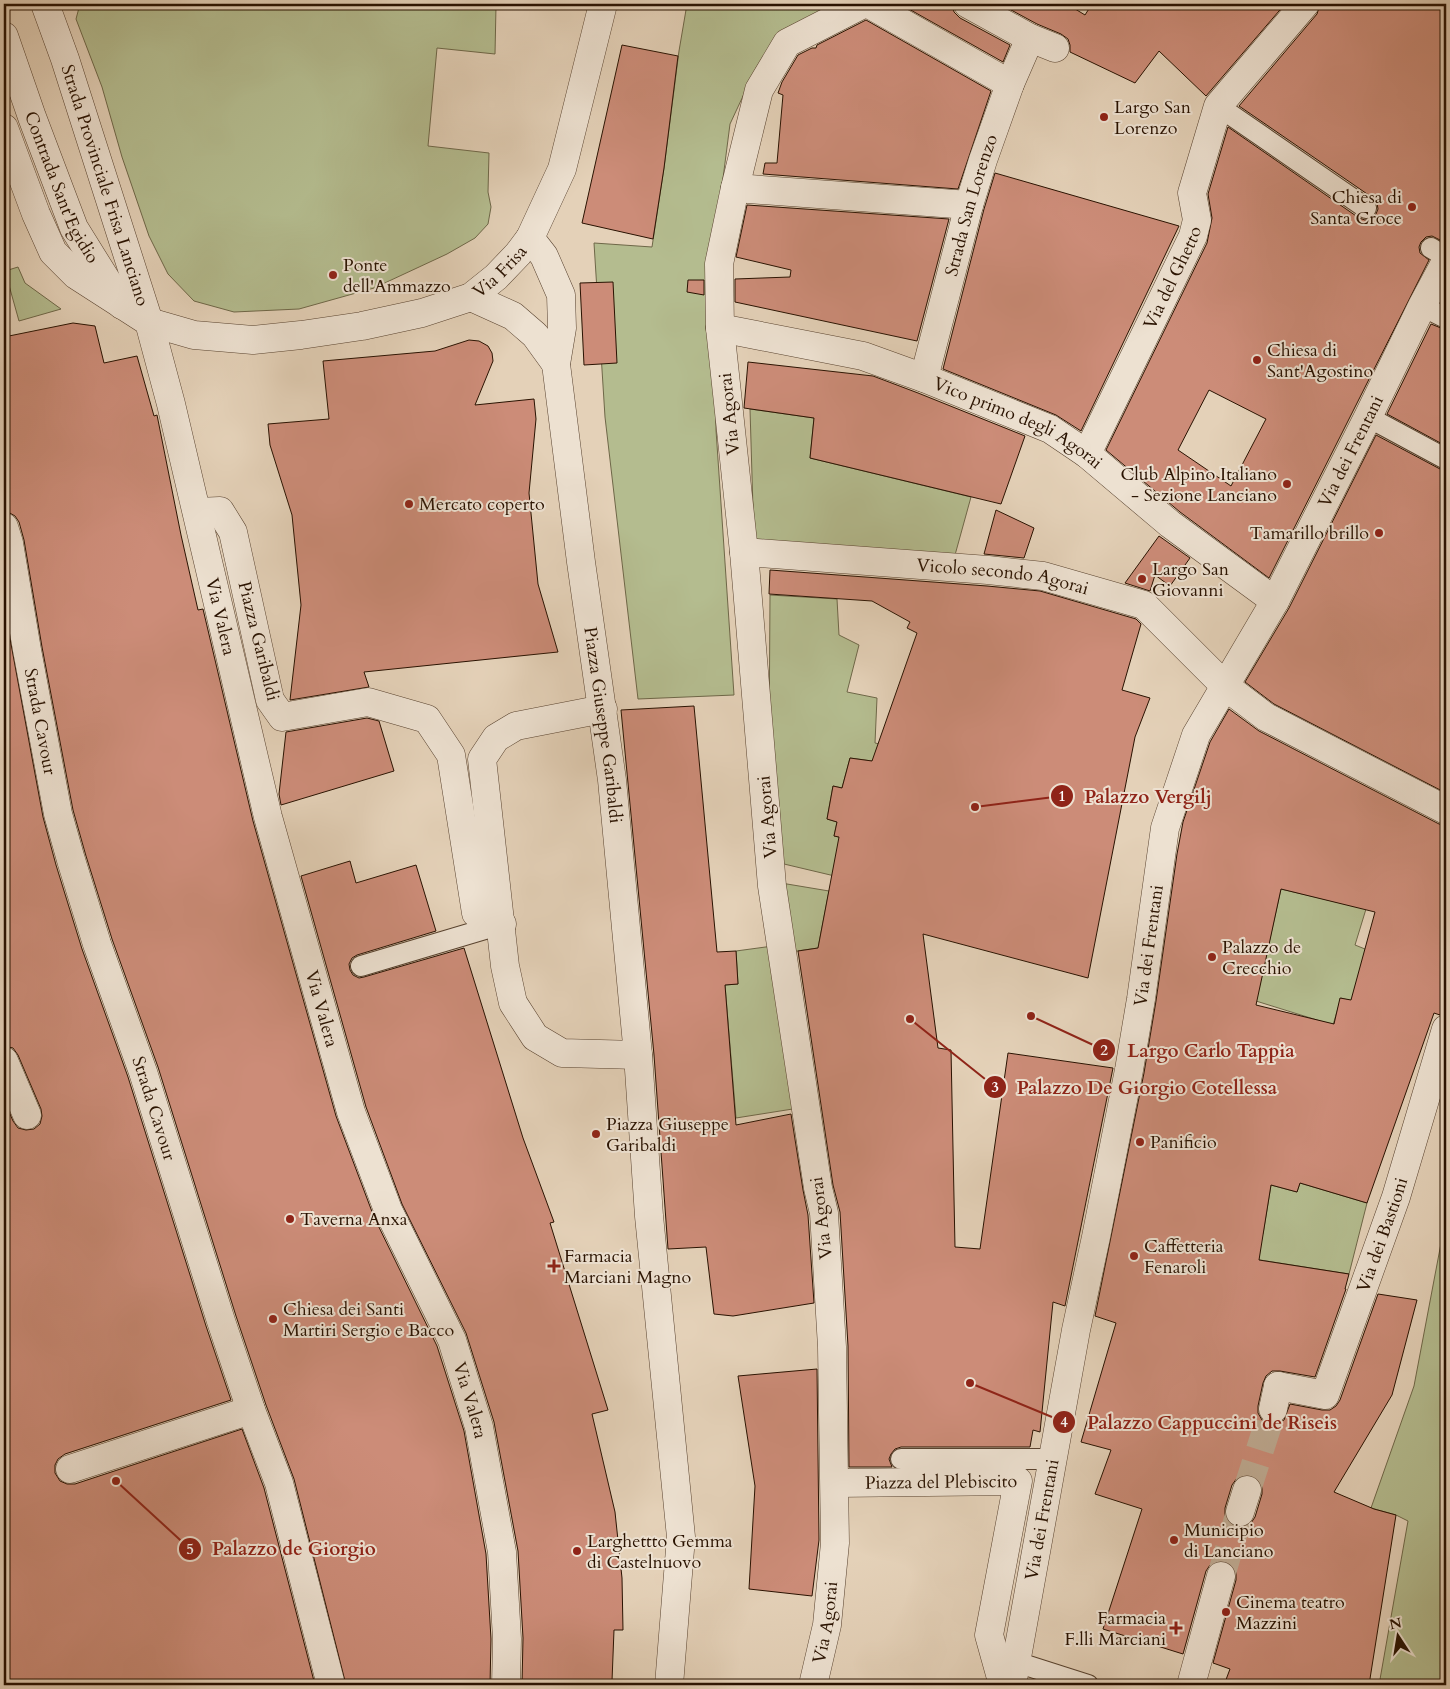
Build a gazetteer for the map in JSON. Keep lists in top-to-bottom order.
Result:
{
  "streets": {
    "street": [
      "Strada Provinciale Frisa Lanciano",
      "Contrada Sant'Egidio",
      "Strada San Lorenzo",
      "Via Frisa",
      "Via del Ghetto",
      "Via Agorai",
      "Vico primo degli Agorai",
      "Via dei Frentani",
      "Vicolo secondo Agorai",
      "Via Valera",
      "Piazza Garibaldi",
      "Strada Cavour",
      "Piazza Giuseppe Garibaldi",
      "Via dei Bastioni",
      "Piazza del Plebiscito"
    ]
  },
  "crossings": [
    ["Strada Provinciale Frisa Lanciano", "Via Frisa"],
    ["Strada Provinciale Frisa Lanciano", "Via Valera"],
    ["Strada San Lorenzo", "Vico primo degli Agorai"],
    ["Via del Ghetto", "Vico primo degli Agorai"],
    ["Via Agorai", "Vico primo degli Agorai"],
    ["Via Agorai", "Vicolo secondo Agorai"],
    ["Via Agorai", "Piazza del Plebiscito"],
    ["Vico primo degli Agorai", "Via dei Frentani"],
    ["Via dei Frentani", "Vicolo secondo Agorai"],
    ["Via Valera", "Piazza Garibaldi"]
  ],
  "places": {
    "other": [
      "Largo San Lorenzo",
      "Chiesa di Santa Croce",
      "Ponte dell'Ammazzo",
      "Chiesa di Sant'Agostino",
      "Club Alpino Italiano - Sezione Lanciano",
      "Mercato coperto",
      "Tamarillo brillo",
      "Largo San Giovanni",
      "Palazzo Vergilj",
      "Palazzo de Crecchio",
      "Largo Carlo Tappia",
      "Palazzo De Giorgio Cotellessa",
      "Piazza Giuseppe Garibaldi",
      "Panificio",
      "Taverna Anxa",
      "Caffetteria Fenaroli",
      "Chiesa dei Santi Martiri Sergio e Bacco",
      "Palazzo Cappuccini de Riseis",
      "Palazzo de Giorgio",
      "Municipio di Lanciano",
      "Larghettto Gemma di Castelnuovo",
      "Cinema teatro Mazzini"
    ],
    "health": ["Farmacia Marciani Magno", "Farmacia F.lli Marciani"]
  },
  "north": "top"
}
